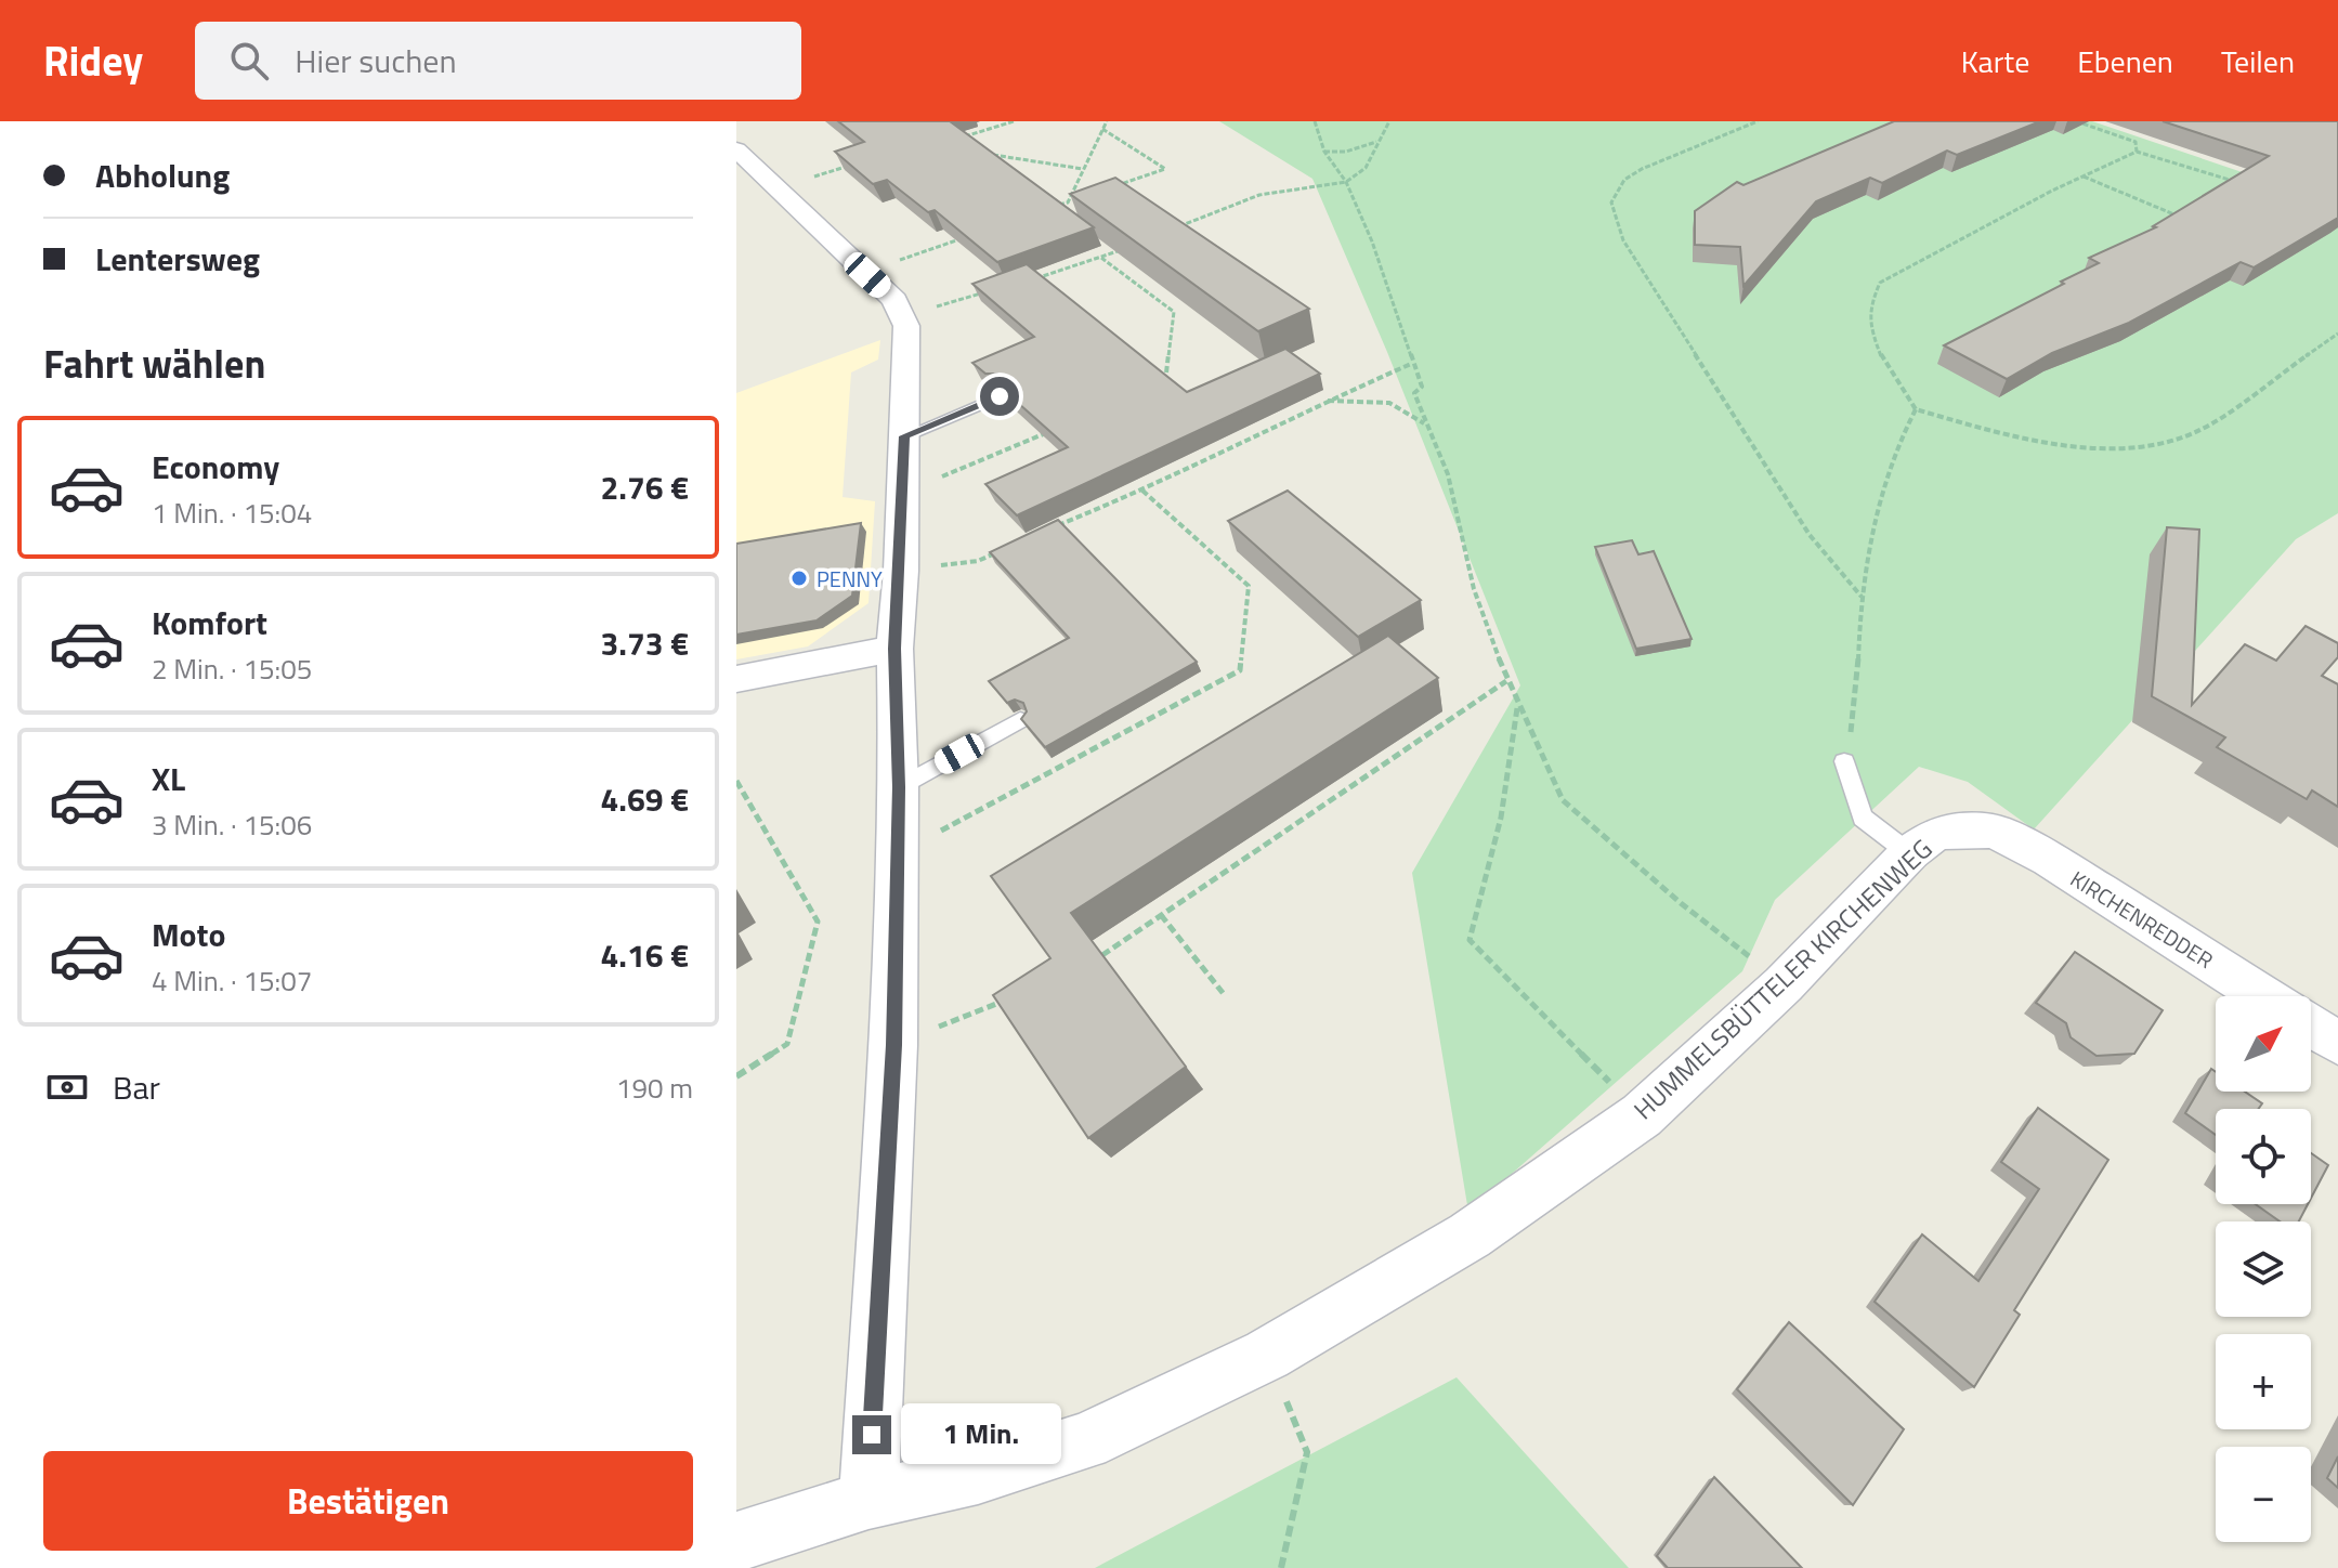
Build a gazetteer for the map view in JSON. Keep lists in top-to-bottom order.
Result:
{
  "streets": {
    "street": ["KIRCHENREDDER", "HUMMELSBÜTTELER KIRCHENWEG"]
  },
  "crossings": [
    ["KIRCHENREDDER", "HUMMELSBÜTTELER KIRCHENWEG"]
  ],
  "places": ["PENNY"],
  "north": "top right",
  "page": {
    "header": "Ridey",
    "search": "Hier suchen",
    "nav": ["Karte", "Ebenen", "Teilen"],
    "banner": ["Abholung", "Lentersweg"],
    "heading": "Fahrt wählen",
    "list": [
      {
        "name": "Economy",
        "note": "1 Min. · 15:04",
        "value": "2.76 €"
      },
      {
        "name": "Komfort",
        "note": "2 Min. · 15:05",
        "value": "3.73 €"
      },
      {
        "name": "XL",
        "note": "3 Min. · 15:06",
        "value": "4.69 €"
      },
      {
        "name": "Moto",
        "note": "4 Min. · 15:07",
        "value": "4.16 €"
      }
    ],
    "map_buttons": ["+", "−"],
    "pay": ["Bar", "190 m"],
    "bubble": "1 Min.",
    "buttons": "Bestätigen"
  }
}
